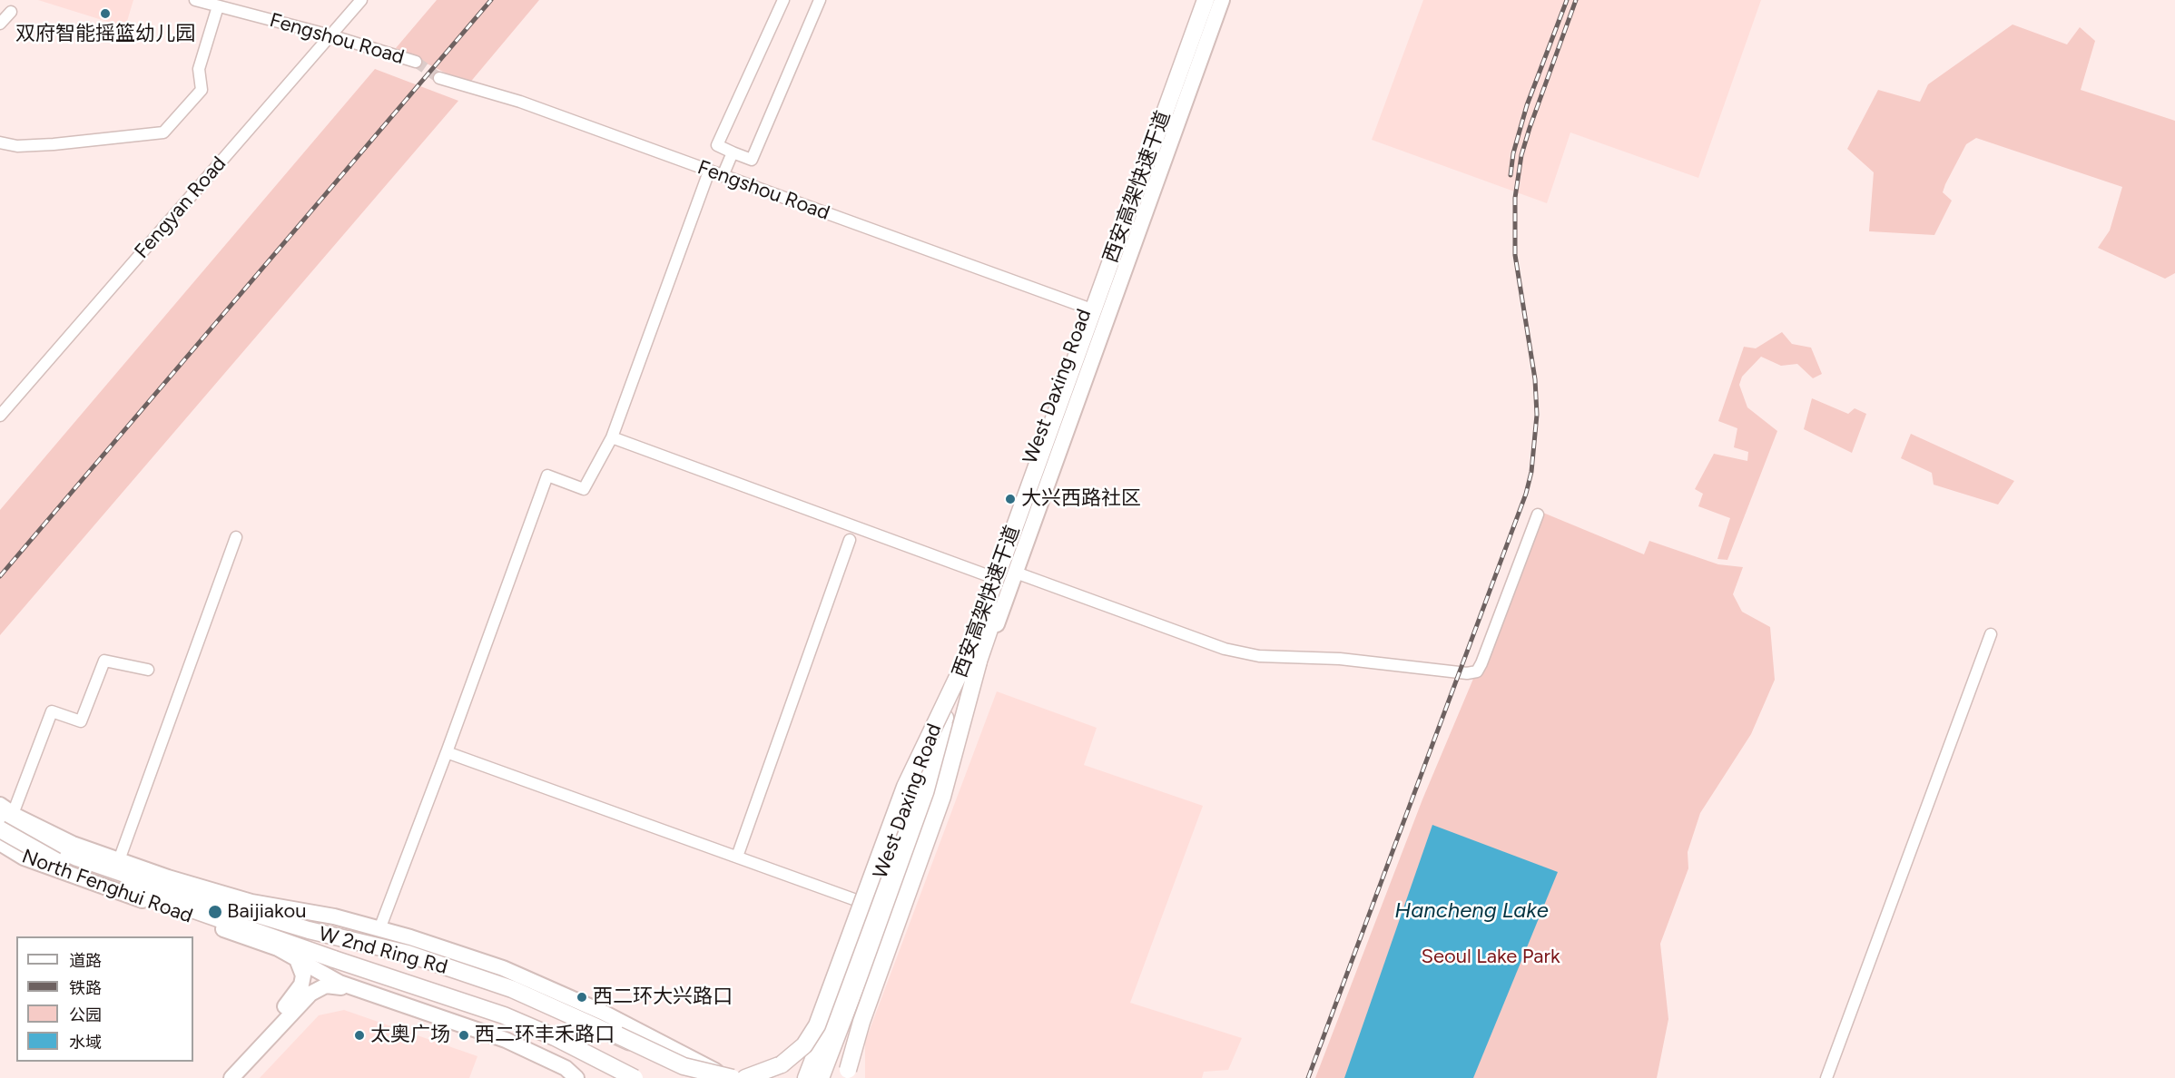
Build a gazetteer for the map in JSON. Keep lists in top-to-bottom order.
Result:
{
  "streets": {
    "highway": ["西安高架快速干道", "W 2nd Ring Rd"],
    "main road": ["West Daxing Road", "North Fenghui Road"],
    "street": ["Fengshou Road", "Fengyan Road"]
  },
  "crossings": [
    ["Fengshou Road", "Fengyan Road"],
    ["Fengshou Road", "West Daxing Road"],
    ["North Fenghui Road", "W 2nd Ring Rd"]
  ],
  "water": ["Hancheng Lake"],
  "parks": ["Seoul Lake Park"],
  "places": [
    "双府智能摇篮幼儿园",
    "大兴西路社区",
    "Baijiakou",
    "西二环大兴路口",
    "太奥广场",
    "西二环丰禾路口"
  ],
  "legend": [
    "道路",
    "铁路",
    "公园",
    "水域"
  ]
}
